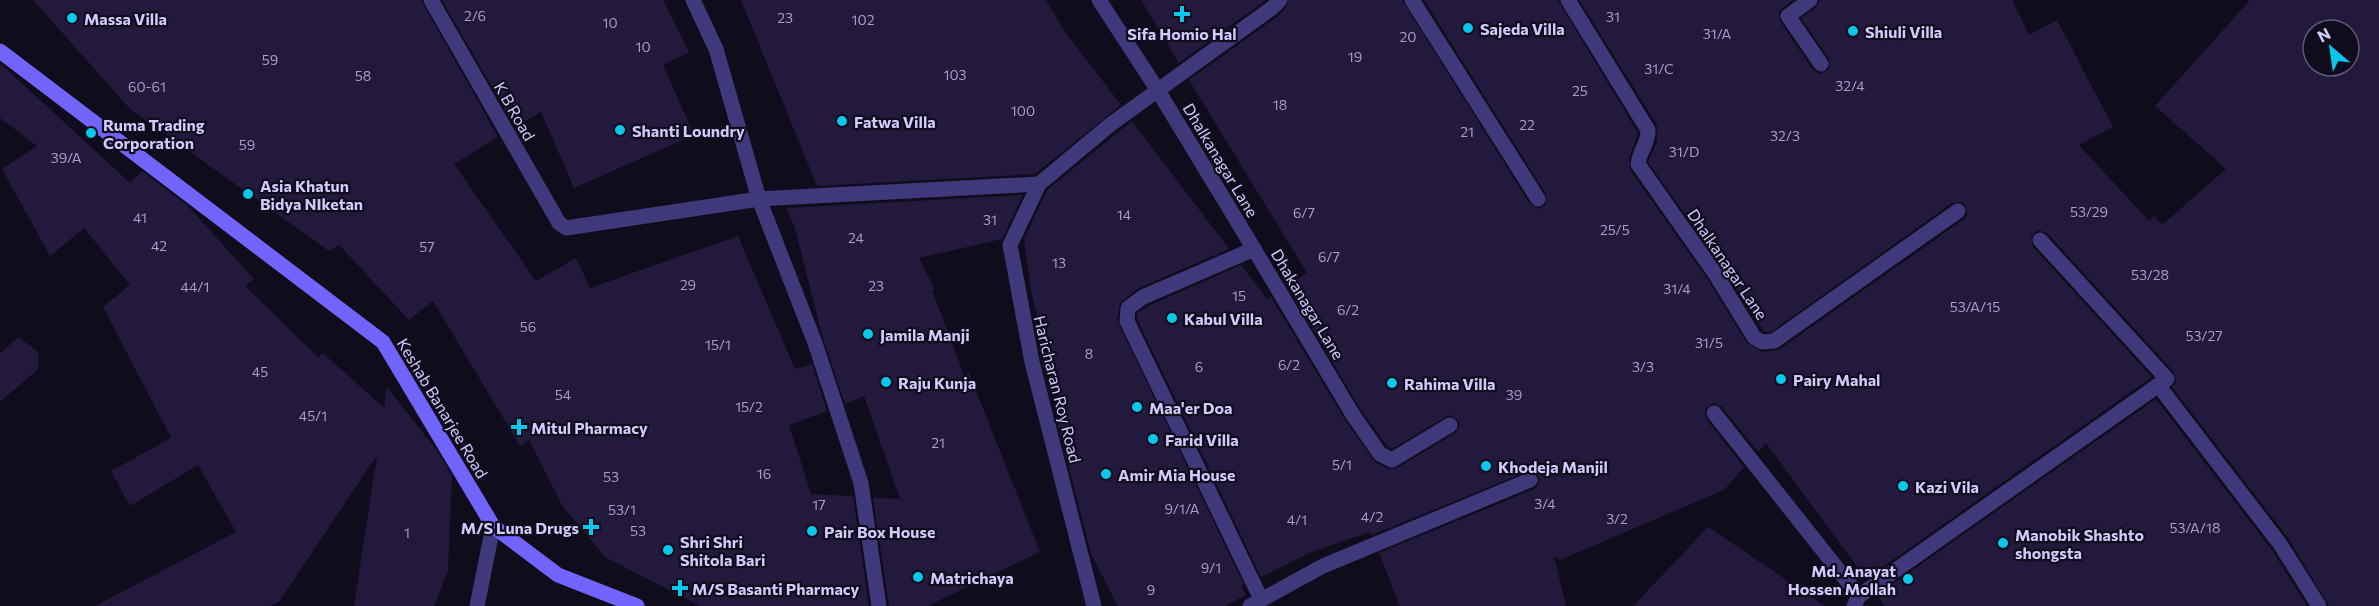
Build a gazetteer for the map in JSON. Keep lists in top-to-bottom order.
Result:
{
  "streets": {
    "main road": ["Keshab Banarjee Road"],
    "street": [
      "K B Road",
      "Dhalkanagar Lane",
      "Dhakanagar Lane",
      "Haricharan Roy Road"
    ]
  },
  "crossings": [
    ["Dhalkanagar Lane", "Dhakanagar Lane"]
  ],
  "places": {
    "health": [
      "Sifa Homio Hal",
      "Mitul Pharmacy",
      "M/S Luna Drugs",
      "M/S Basanti Pharmacy"
    ],
    "other": [
      "Massa Villa",
      "Sajeda Villa",
      "Shiuli Villa",
      "Fatwa Villa",
      "Shanti Loundry",
      "Ruma Trading Corporation",
      "Asia Khatun Bidya NIketan",
      "Kabul Villa",
      "Jamila Manji",
      "Pairy Mahal",
      "Raju Kunja",
      "Rahima Villa",
      "Maa'er Doa",
      "Farid Villa",
      "Khodeja Manjil",
      "Amir Mia House",
      "Kazi Vila",
      "Pair Box House",
      "Manobik Shashto shongsta",
      "Shri Shri Shitola Bari",
      "Matrichaya",
      "Md. Anayat Hossen Mollah"
    ]
  },
  "house_numbers": [
    "2/6",
    "31",
    "23",
    "102",
    "10",
    "31/A",
    "20",
    "10",
    "19",
    "59",
    "31/C",
    "103",
    "58",
    "32/4",
    "60-61",
    "25",
    "18",
    "100",
    "22",
    "21",
    "32/3",
    "59",
    "31/D",
    "39/A",
    "53/29",
    "6/7",
    "14",
    "41",
    "31",
    "25/5",
    "24",
    "42",
    "57",
    "6/7",
    "13",
    "53/28",
    "29",
    "23",
    "44/1",
    "31/4",
    "15",
    "53/A/15",
    "6/2",
    "56",
    "53/27",
    "31/5",
    "15/1",
    "8",
    "6/2",
    "6",
    "3/3",
    "45",
    "54",
    "39",
    "15/2",
    "45/1",
    "21",
    "5/1",
    "16",
    "53",
    "3/4",
    "17",
    "9/1/A",
    "53/1",
    "4/2",
    "3/2",
    "4/1",
    "53/A/18",
    "53",
    "1",
    "9/1",
    "9"
  ],
  "north": "top left"
}
